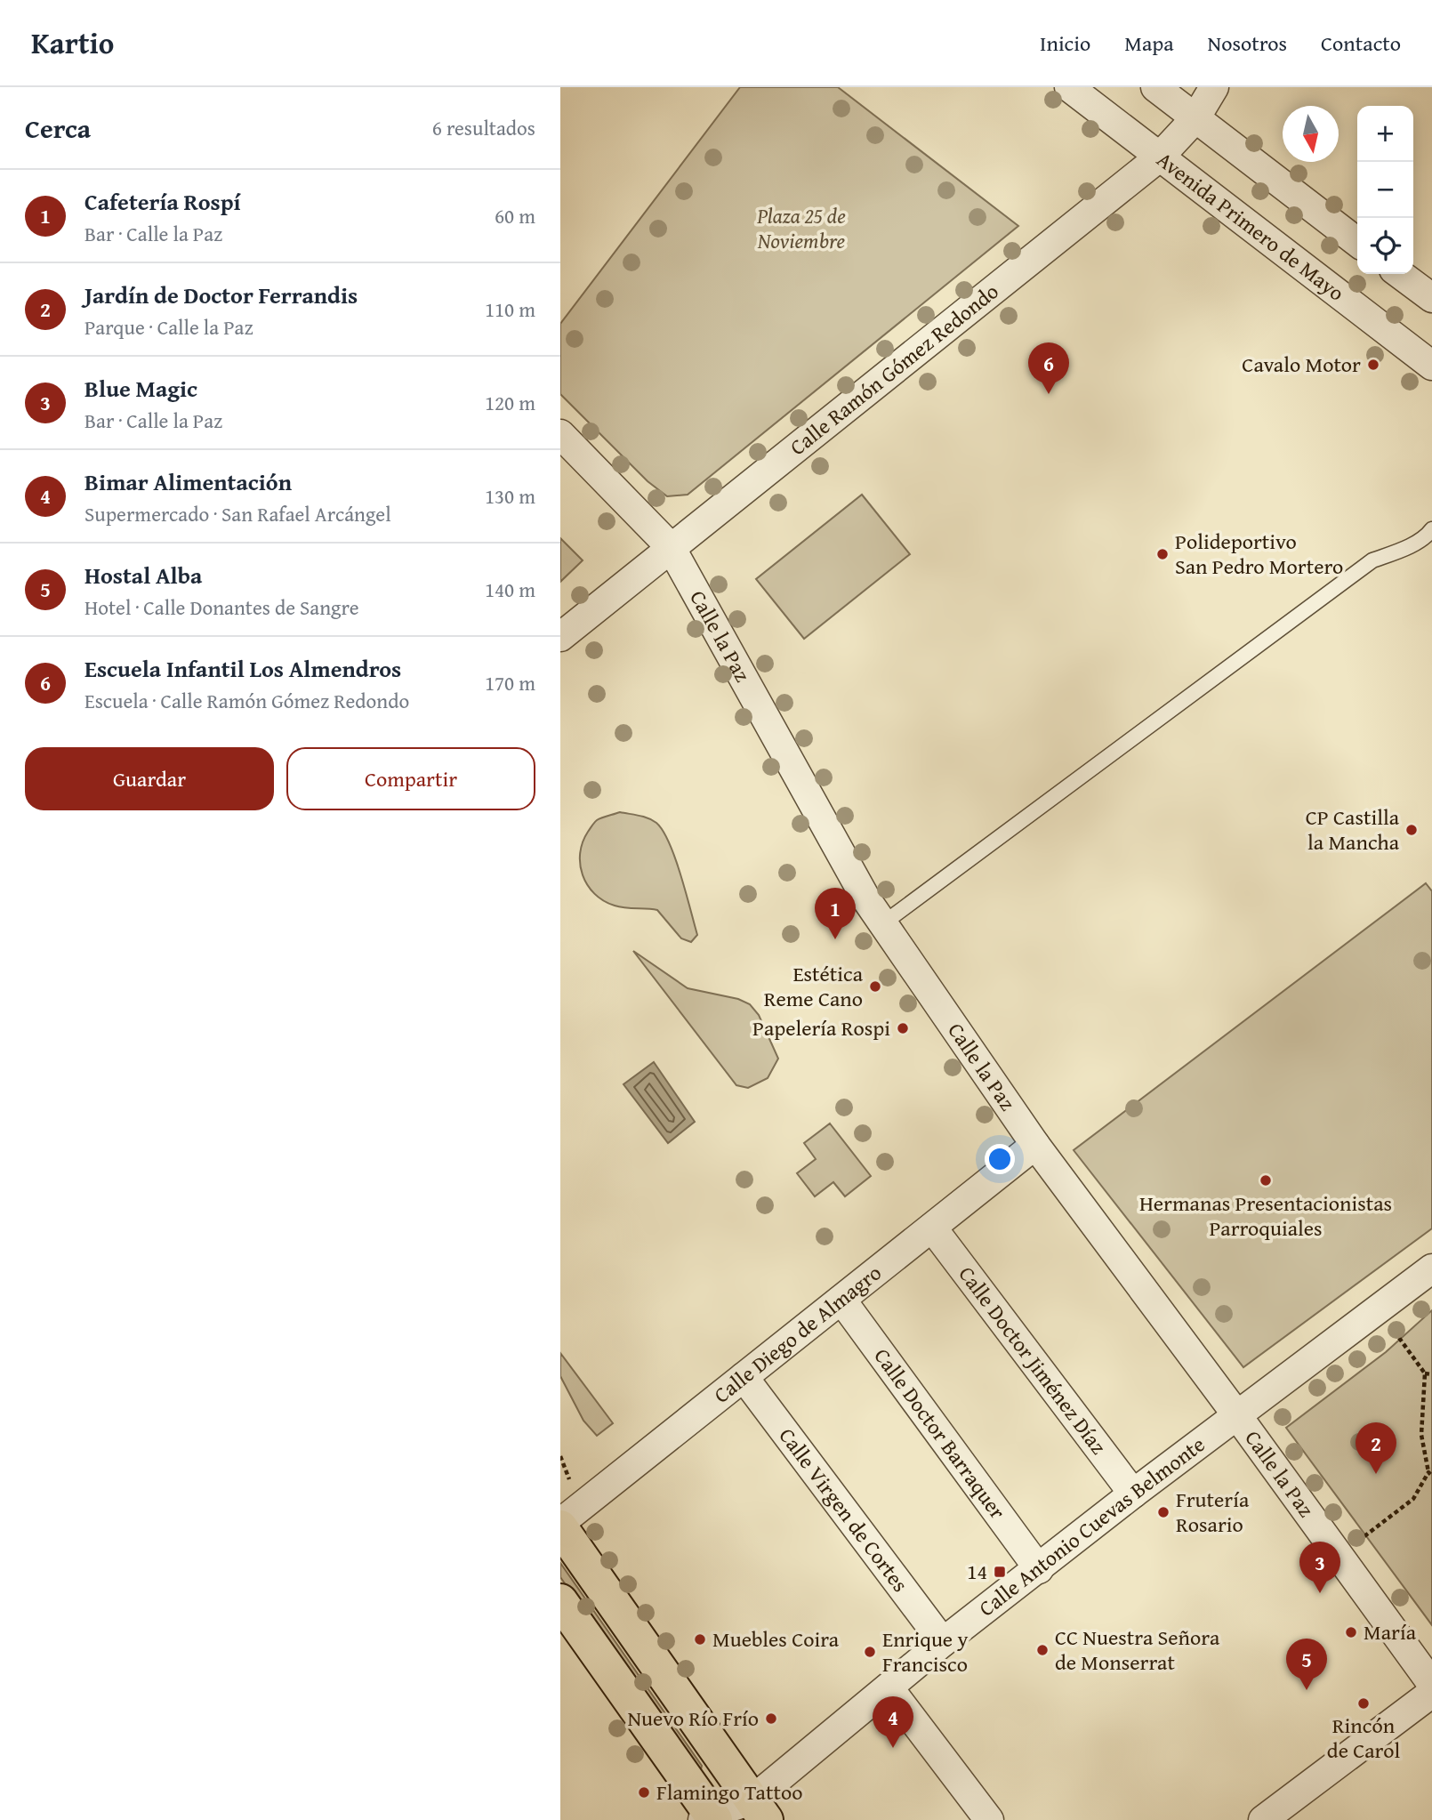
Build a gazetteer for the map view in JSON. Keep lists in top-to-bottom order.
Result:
{
  "streets": {
    "street": [
      "Avenida Primero de Mayo",
      "Calle Ramón Gómez Redondo",
      "Calle la Paz",
      "Calle Diego de Almagro",
      "Calle Doctor Jiménez Díaz",
      "Calle Doctor Barraquer",
      "Calle Virgen de Cortes",
      "Calle Antonio Cuevas Belmonte"
    ]
  },
  "crossings": [
    ["Avenida Primero de Mayo", "Calle Ramón Gómez Redondo"],
    ["Calle Ramón Gómez Redondo", "Calle la Paz"],
    ["Calle la Paz", "Calle Diego de Almagro"],
    ["Calle la Paz", "Calle Antonio Cuevas Belmonte"],
    ["Calle Diego de Almagro", "Calle Doctor Jiménez Díaz"],
    ["Calle Diego de Almagro", "Calle Doctor Barraquer"],
    ["Calle Diego de Almagro", "Calle Virgen de Cortes"],
    ["Calle Doctor Jiménez Díaz", "Calle Antonio Cuevas Belmonte"],
    ["Calle Doctor Barraquer", "Calle Antonio Cuevas Belmonte"],
    ["Calle Virgen de Cortes", "Calle Antonio Cuevas Belmonte"]
  ],
  "parks": ["Plaza 25 de Noviembre"],
  "places": {
    "other": [
      "Cavalo Motor",
      "Polideportivo San Pedro Mortero",
      "CP Castilla la Mancha",
      "Estética Reme Cano",
      "Papelería Rospi",
      "Hermanas Presentacionistas Parroquiales",
      "Frutería Rosario",
      "María",
      "Muebles Coira",
      "CC Nuestra Señora de Monserrat",
      "Enrique y Francisco",
      "Rincón de Carol",
      "Nuevo Río Frío",
      "Flamingo Tattoo"
    ],
    "transit": ["14"]
  },
  "north": "bottom",
  "page": {
    "header": "Kartio",
    "nav": [
      "Inicio",
      "Mapa",
      "Nosotros",
      "Contacto"
    ],
    "heading": ["Cerca", "6 resultados"],
    "map_buttons": ["+", "−"],
    "list": [
      {
        "mark": "1",
        "name": "Cafetería Rospí",
        "note": "Bar · Calle la Paz",
        "value": "60 m"
      },
      {
        "mark": "2",
        "name": "Jardín de Doctor Ferrandis",
        "note": "Parque · Calle la Paz",
        "value": "110 m"
      },
      {
        "mark": "3",
        "name": "Blue Magic",
        "note": "Bar · Calle la Paz",
        "value": "120 m"
      },
      {
        "mark": "4",
        "name": "Bimar Alimentación",
        "note": "Supermercado · San Rafael Arcángel",
        "value": "130 m"
      },
      {
        "mark": "5",
        "name": "Hostal Alba",
        "note": "Hotel · Calle Donantes de Sangre",
        "value": "140 m"
      },
      {
        "mark": "6",
        "name": "Escuela Infantil Los Almendros",
        "note": "Escuela · Calle Ramón Gómez Redondo",
        "value": "170 m"
      }
    ],
    "pins": [
      "6",
      "1",
      "2",
      "3",
      "5",
      "4"
    ],
    "buttons": ["Guardar", "Compartir"]
  }
}
